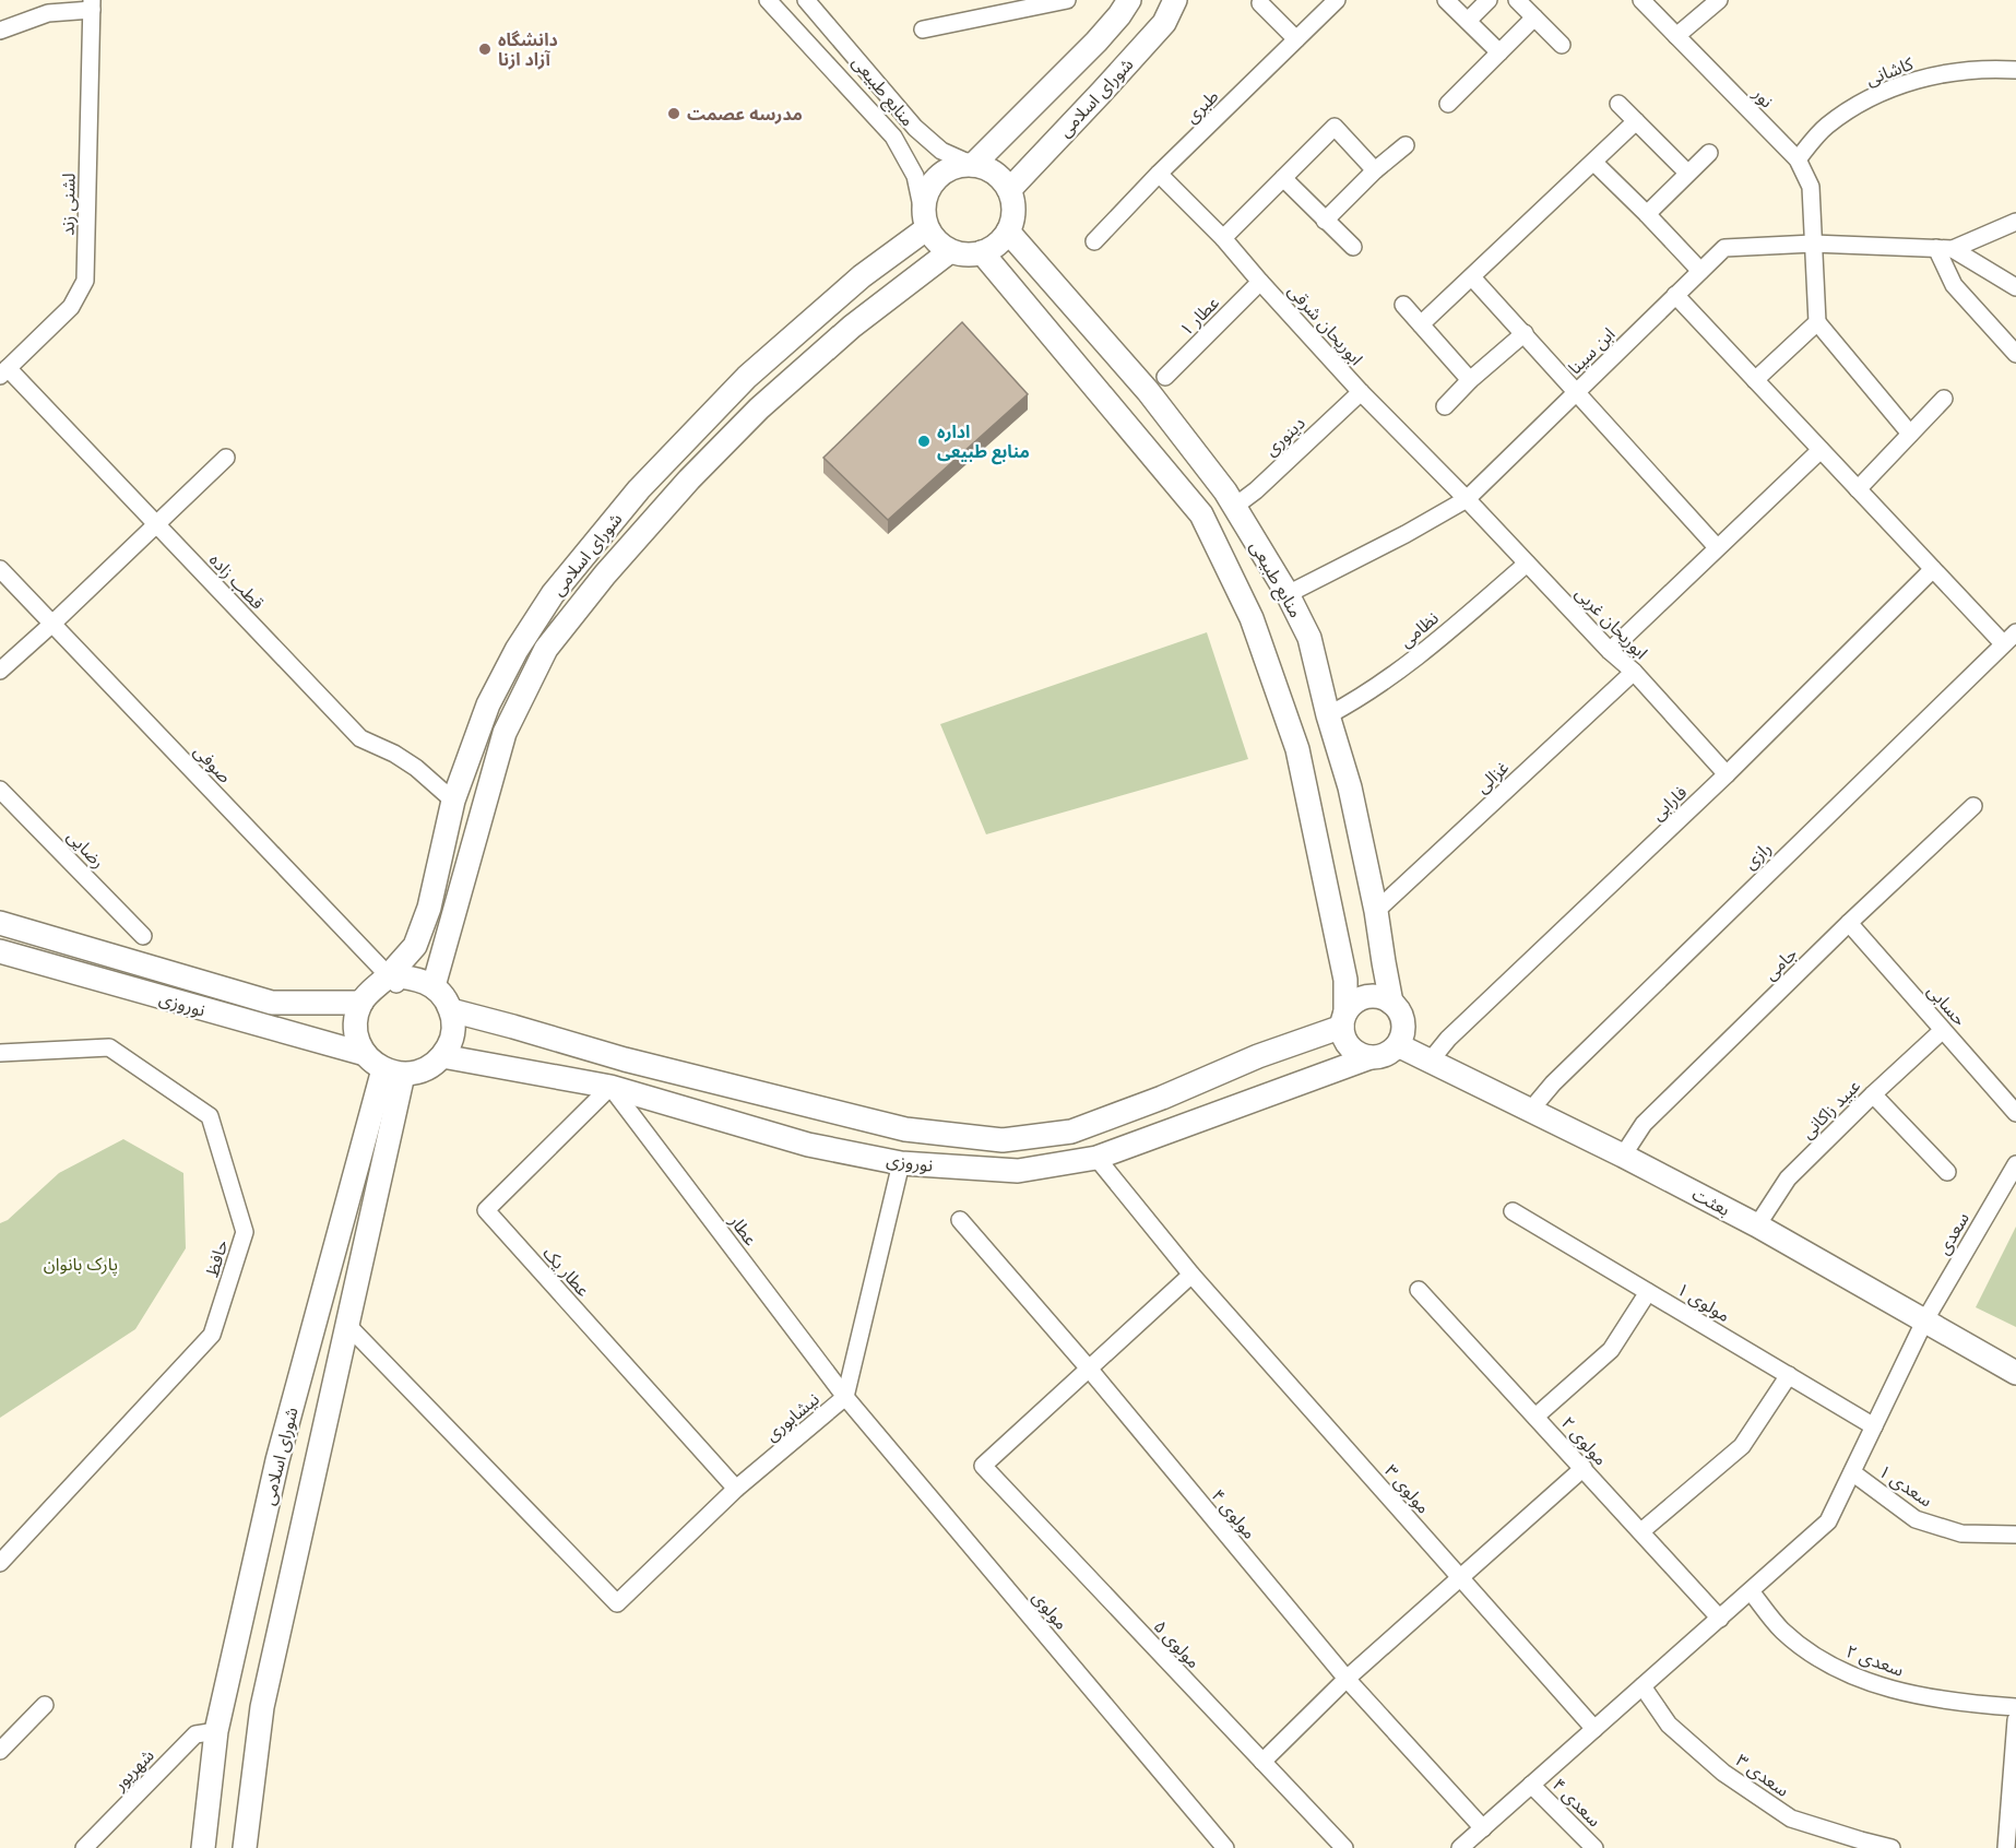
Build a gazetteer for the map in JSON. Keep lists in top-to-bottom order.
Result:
{
  "streets": {
    "street": [
      "کاشانی",
      "منابع طبیعی",
      "شورای اسلامی",
      "نور",
      "طبری",
      "لشنی زند",
      "عطار ۱",
      "ابوریحان شرقی",
      "ابن سینا",
      "دینوری",
      "قطب زاده",
      "ابوریحان غربی",
      "نظامی",
      "صوفی",
      "غزالی",
      "فارابی",
      "رضایی",
      "رازی",
      "جامی",
      "نوروزی",
      "حسابی",
      "عبید زاکانی",
      "بعثت",
      "عطار",
      "سعدی",
      "حافظ",
      "عطار یک",
      "مولوی ۱",
      "نیشابوری",
      "مولوی ۲",
      "سعدی ۱",
      "مولوی ۳",
      "مولوی ۴",
      "مولوی",
      "مولوی ۵",
      "سعدی ۲",
      "شهریور",
      "سعدی ۳",
      "سعدی ۴"
    ]
  },
  "crossings": [
    ["کاشانی", "نور"],
    ["منابع طبیعی", "شورای اسلامی"],
    ["منابع طبیعی", "ابن سینا"],
    ["منابع طبیعی", "دینوری"],
    ["منابع طبیعی", "نظامی"],
    ["منابع طبیعی", "غزالی"],
    ["منابع طبیعی", "نوروزی"],
    ["منابع طبیعی", "بعثت"],
    ["شورای اسلامی", "قطب زاده"],
    ["شورای اسلامی", "صوفی"],
    ["شورای اسلامی", "نوروزی"],
    ["شورای اسلامی", "نیشابوری"],
    ["شورای اسلامی", "شهریور"],
    ["نور", "ابن سینا"],
    ["طبری", "ابوریحان شرقی"],
    ["لشنی زند", "قطب زاده"],
    ["عطار ۱", "ابوریحان شرقی"],
    ["ابوریحان شرقی", "ابن سینا"],
    ["ابوریحان شرقی", "دینوری"],
    ["ابوریحان شرقی", "ابوریحان غربی"],
    ["ابن سینا", "ابوریحان غربی"],
    ["ابوریحان غربی", "نظامی"],
    ["ابوریحان غربی", "غزالی"],
    ["ابوریحان غربی", "فارابی"],
    ["صوفی", "نوروزی"],
    ["فارابی", "بعثت"],
    ["رازی", "بعثت"],
    ["جامی", "حسابی"],
    ["جامی", "بعثت"],
    ["نوروزی", "بعثت"],
    ["نوروزی", "عطار"],
    ["نوروزی", "عطار یک"],
    ["نوروزی", "نیشابوری"],
    ["نوروزی", "مولوی ۳"],
    ["حسابی", "عبید زاکانی"],
    ["عبید زاکانی", "بعثت"],
    ["بعثت", "سعدی"],
    ["عطار", "عطار یک"],
    ["عطار", "نیشابوری"],
    ["عطار", "مولوی"],
    ["سعدی", "مولوی ۱"],
    ["سعدی", "مولوی ۲"],
    ["سعدی", "سعدی ۱"],
    ["سعدی", "مولوی ۳"],
    ["سعدی", "مولوی ۴"],
    ["سعدی", "سعدی ۲"],
    ["سعدی", "سعدی ۳"],
    ["سعدی", "سعدی ۴"],
    ["عطار یک", "نیشابوری"],
    ["نیشابوری", "مولوی"],
    ["مولوی ۴", "مولوی ۵"]
  ],
  "parks": ["پارک بانوان"],
  "places": ["دانشگاه آزاد ازنا", "مدرسه عصمت", "اداره منابع طبیعی"]
}
